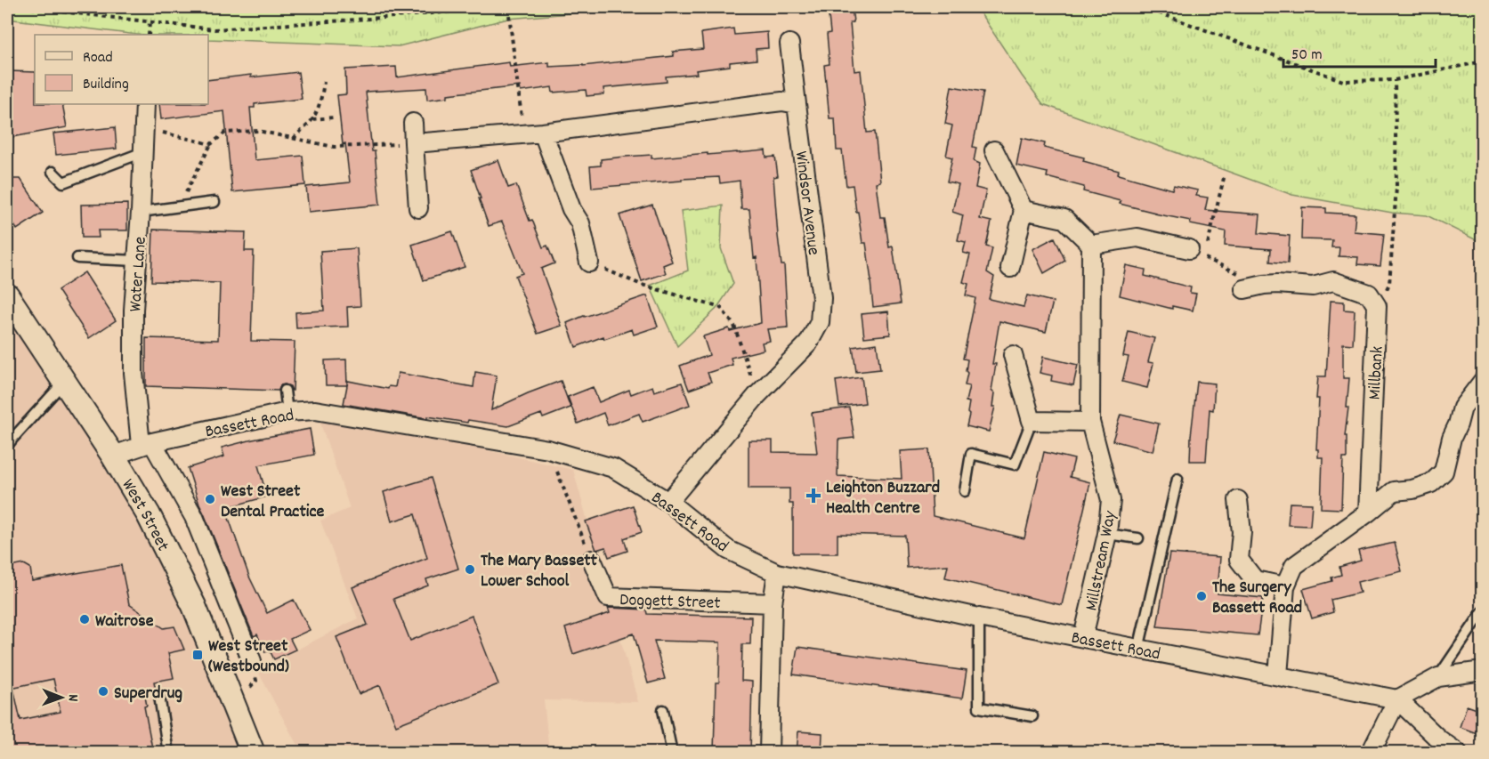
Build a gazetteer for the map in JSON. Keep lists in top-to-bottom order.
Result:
{
  "streets": {
    "street": [
      "Windsor Avenue",
      "Water Lane",
      "Millbank",
      "Bassett Road",
      "West Street",
      "Millstream Way",
      "Doggett Street"
    ]
  },
  "crossings": [
    ["Windsor Avenue", "Bassett Road"],
    ["Water Lane", "Bassett Road"],
    ["Bassett Road", "West Street"],
    ["Bassett Road", "Millstream Way"]
  ],
  "places": {
    "health": ["Leighton Buzzard Health Centre"],
    "other": [
      "West Street Dental Practice",
      "The Mary Bassett Lower School",
      "The Surgery Bassett Road",
      "Waitrose",
      "Superdrug"
    ],
    "transit": ["West Street (Westbound)"]
  },
  "legend": ["Road", "Building"],
  "scale_bar": "50 m",
  "north": "right"
}
